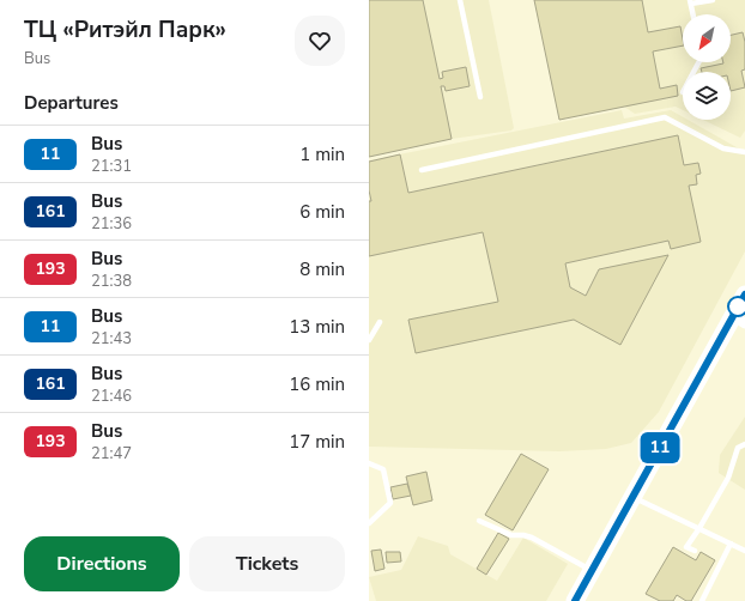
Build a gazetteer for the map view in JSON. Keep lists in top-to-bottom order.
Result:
{
  "lines": ["bus line 11"],
  "north": "bottom left",
  "page": {
    "heading": [
      ["ТЦ «Ритэйл Парк»", "Bus"],
      "Departures"
    ],
    "on_map": "11",
    "list": [
      {
        "mark": "11",
        "name": "Bus",
        "note": "21:31",
        "value": "1 min"
      },
      {
        "mark": "161",
        "name": "Bus",
        "note": "21:36",
        "value": "6 min"
      },
      {
        "mark": "193",
        "name": "Bus",
        "note": "21:38",
        "value": "8 min"
      },
      {
        "mark": "11",
        "name": "Bus",
        "note": "21:43",
        "value": "13 min"
      },
      {
        "mark": "161",
        "name": "Bus",
        "note": "21:46",
        "value": "16 min"
      },
      {
        "mark": "193",
        "name": "Bus",
        "note": "21:47",
        "value": "17 min"
      }
    ],
    "buttons": ["Directions", "Tickets"]
  }
}
